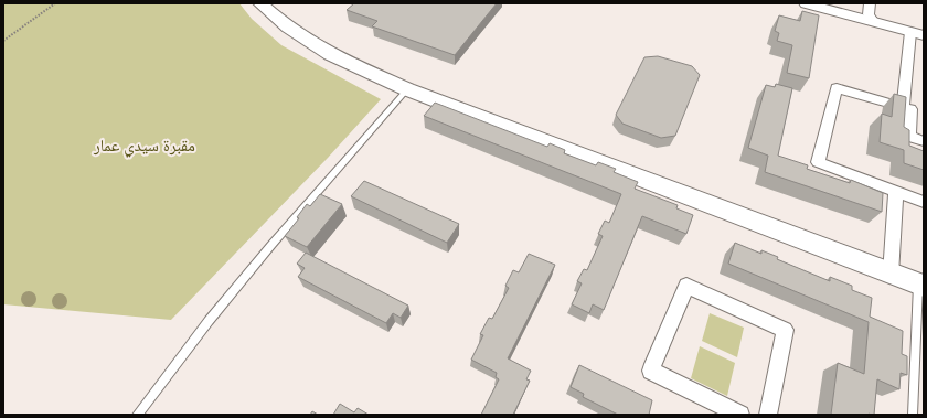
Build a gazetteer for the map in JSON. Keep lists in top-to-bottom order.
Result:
{
  "parks": ["مقبرة سيدي عمار"]
}
